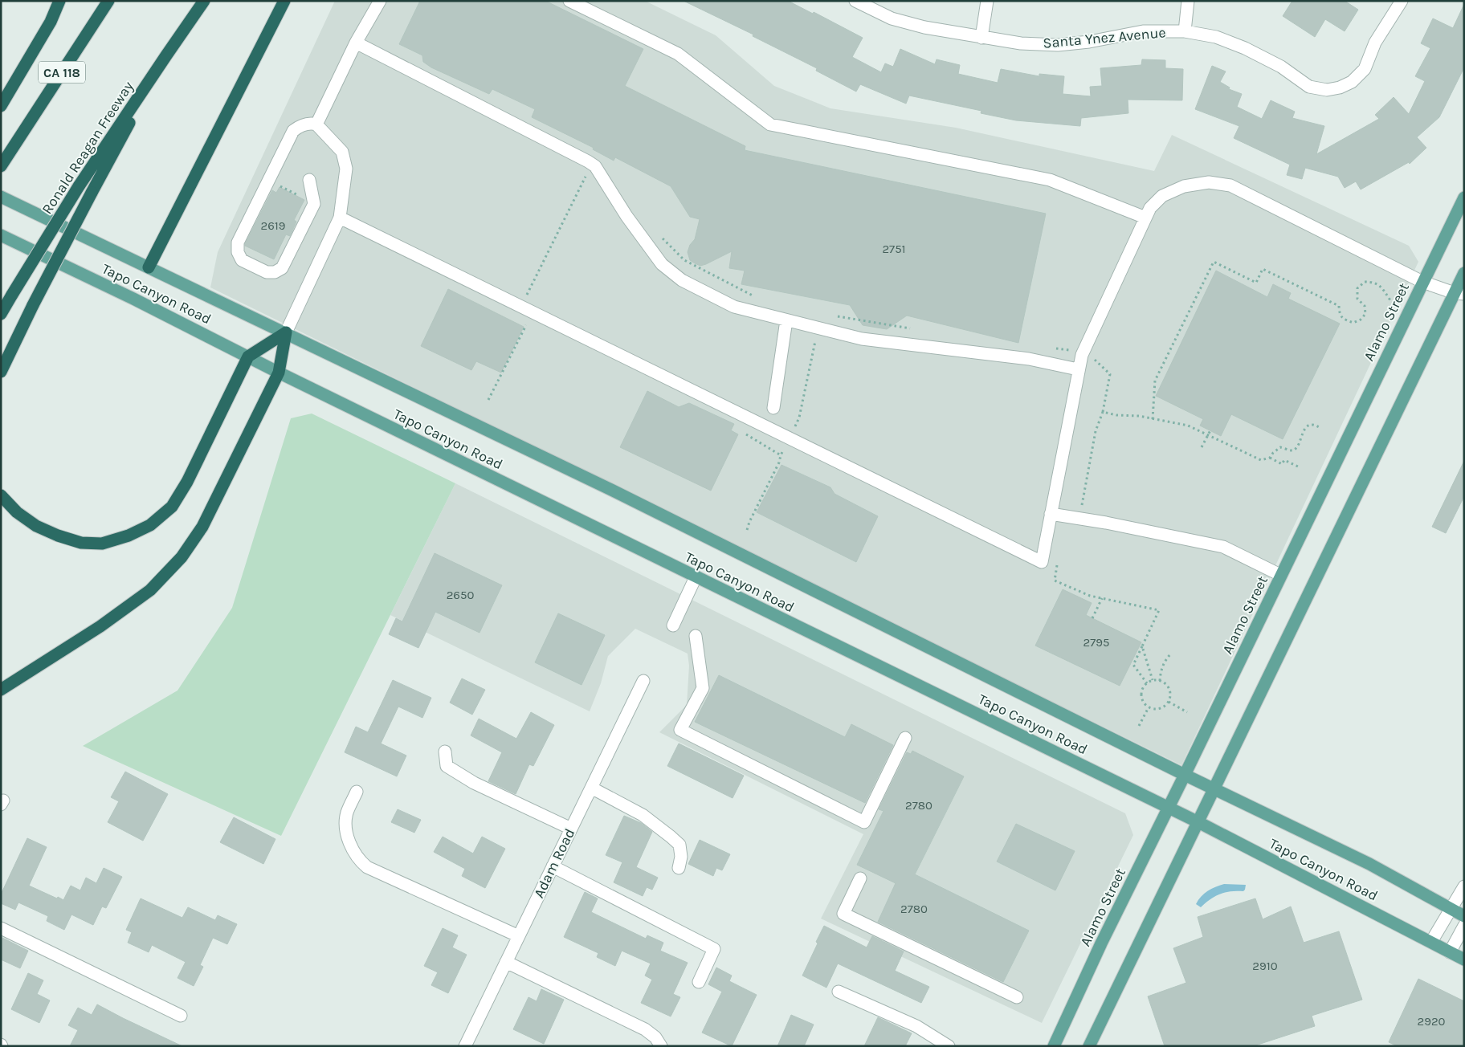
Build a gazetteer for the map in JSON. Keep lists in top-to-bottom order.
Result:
{
  "streets": {
    "highway": ["CA 118", "Ronald Reagan Freeway"],
    "main road": ["Tapo Canyon Road", "Alamo Street"],
    "street": ["Santa Ynez Avenue", "Adam Road"]
  },
  "crossings": [
    ["Tapo Canyon Road", "Alamo Street"]
  ],
  "house_numbers": [
    "2619",
    "2751",
    "2650",
    "2795",
    "2780",
    "2780",
    "2910",
    "2920"
  ]
}
